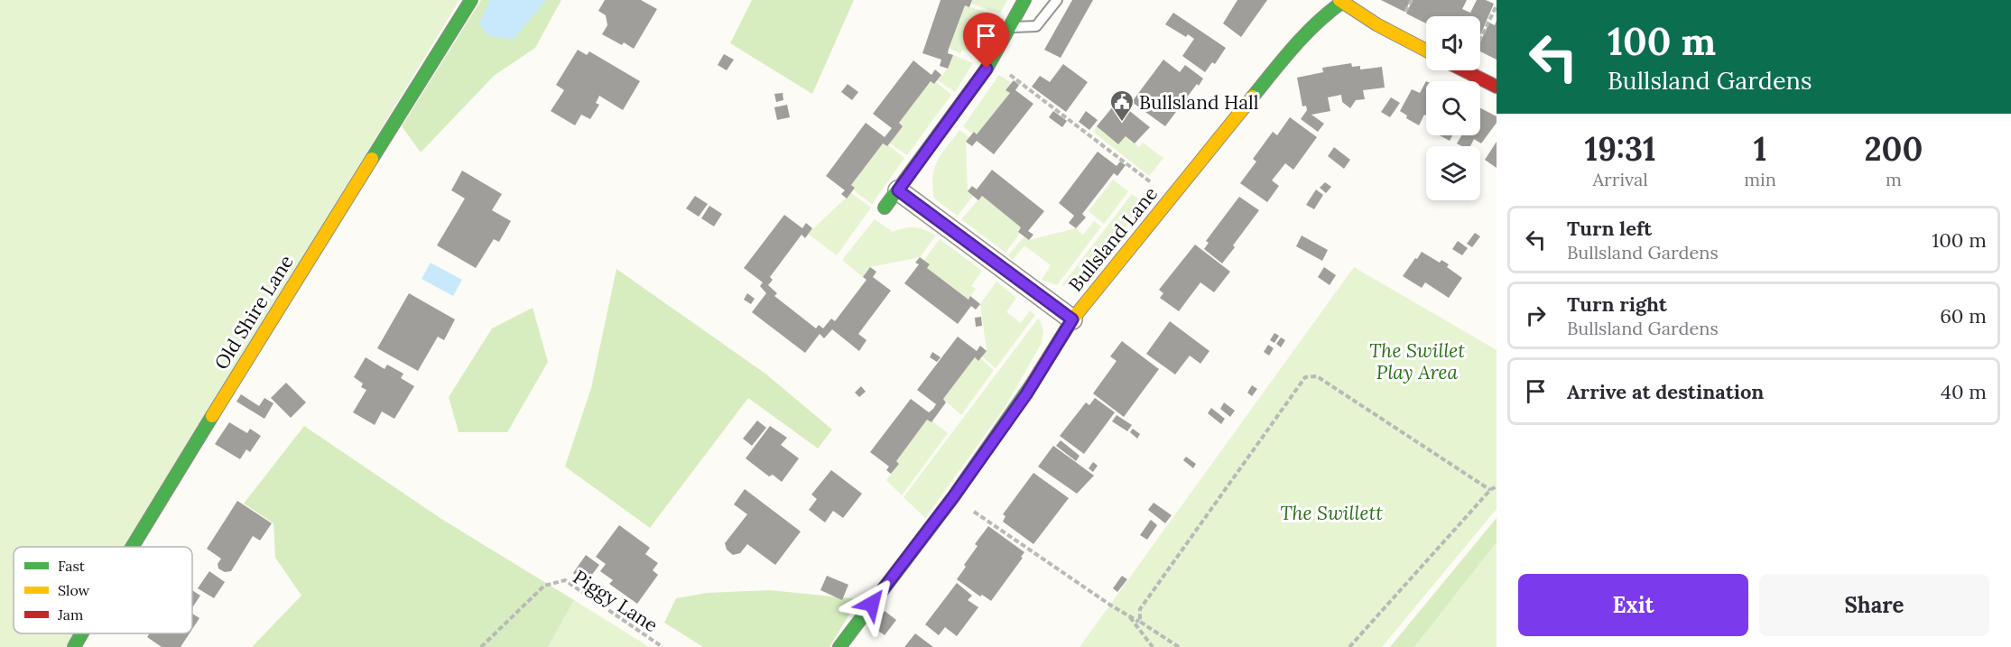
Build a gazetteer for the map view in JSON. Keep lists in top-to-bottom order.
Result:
{
  "streets": {
    "street": ["Bullsland Lane", "Old Shire Lane"],
    "path": ["Piggy Lane"]
  },
  "parks": ["The Swillet Play Area", "The Swillett"],
  "places": {
    "public building": ["Bullsland Hall"]
  },
  "legend": ["Fast", "Slow", "Jam"],
  "page": {
    "turn": ["100 m", "Bullsland Gardens"],
    "eta": [
      "19:31",
      "Arrival",
      "1",
      "min",
      "200",
      "m"
    ],
    "list": [
      {
        "name": "Turn left",
        "note": "Bullsland Gardens",
        "value": "100 m"
      },
      {
        "name": "Turn right",
        "note": "Bullsland Gardens",
        "value": "60 m"
      },
      {
        "name": "Arrive at destination",
        "value": "40 m"
      }
    ],
    "buttons": ["Exit", "Share"]
  }
}
